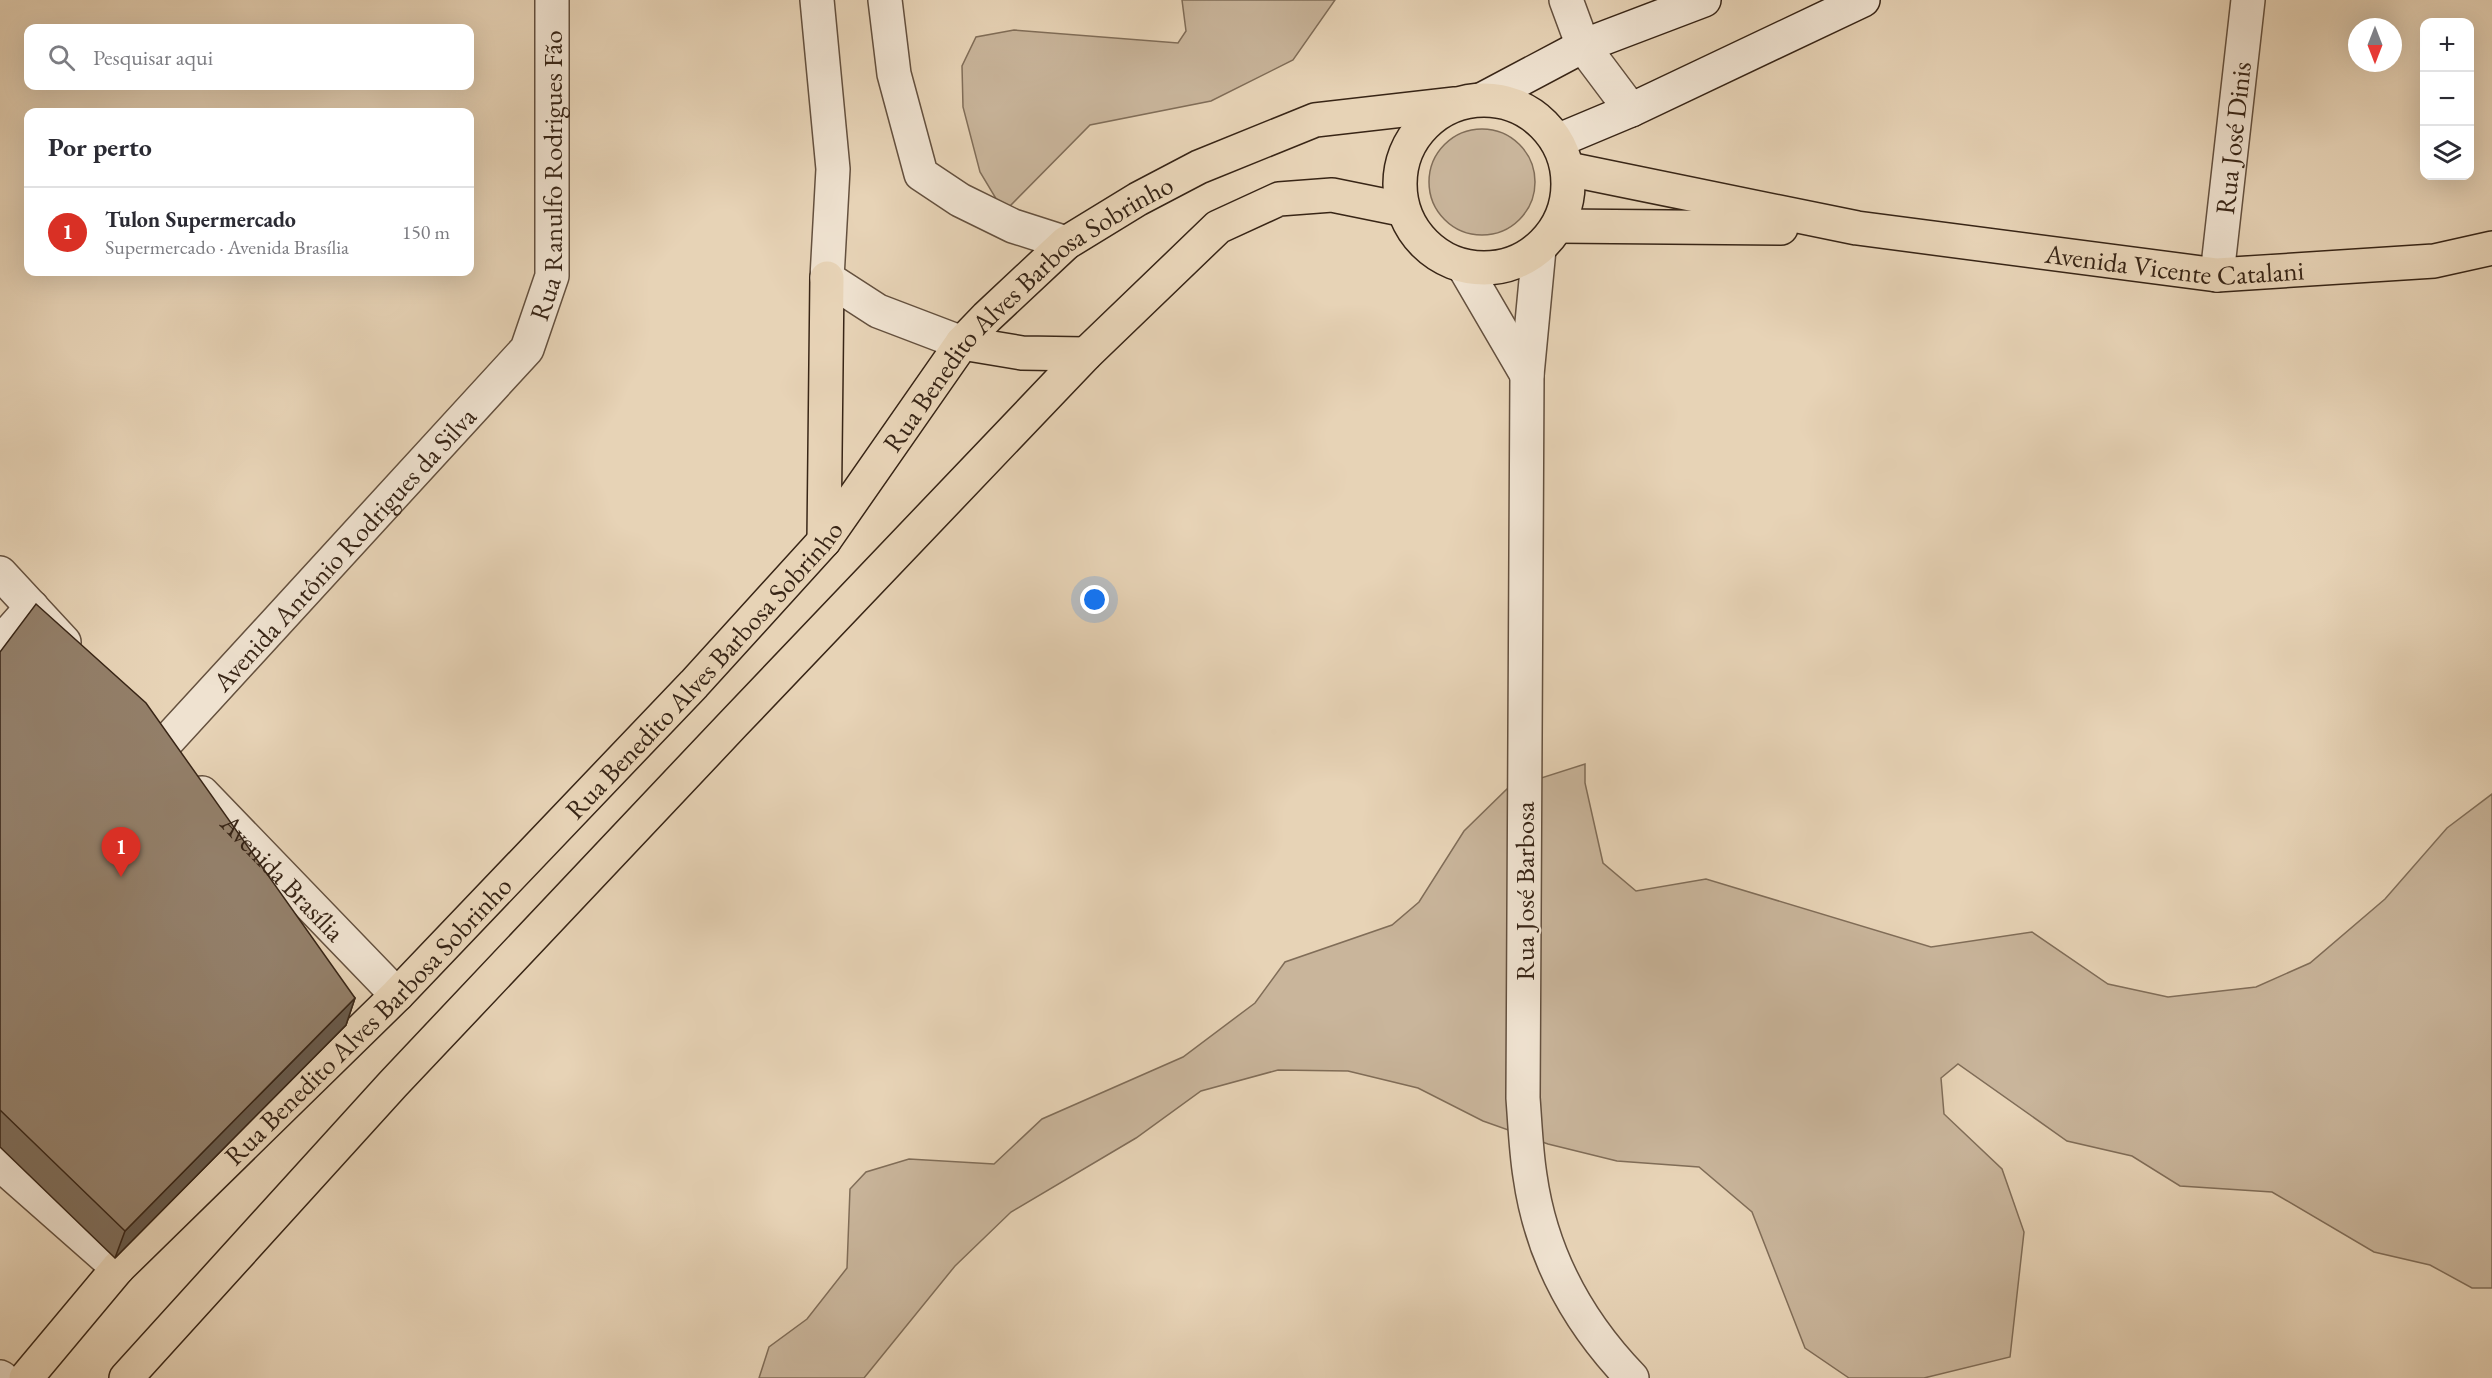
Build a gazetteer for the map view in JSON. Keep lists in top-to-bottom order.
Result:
{
  "streets": {
    "main road": ["Avenida Vicente Catalani", "Rua Benedito Alves Barbosa Sobrinho"],
    "street": [
      "Rua José Dinis",
      "Rua Ranulfo Rodrigues Fão",
      "Avenida Antônio Rodrigues da Silva",
      "Avenida Brasília",
      "Rua José Barbosa"
    ]
  },
  "crossings": [
    ["Rua José Dinis", "Avenida Vicente Catalani"],
    ["Rua Ranulfo Rodrigues Fão", "Avenida Antônio Rodrigues da Silva"],
    ["Avenida Vicente Catalani", "Rua Benedito Alves Barbosa Sobrinho"],
    ["Avenida Vicente Catalani", "Rua José Barbosa"],
    ["Rua Benedito Alves Barbosa Sobrinho", "Avenida Brasília"],
    ["Rua Benedito Alves Barbosa Sobrinho", "Rua José Barbosa"],
    ["Avenida Antônio Rodrigues da Silva", "Avenida Brasília"]
  ],
  "north": "bottom",
  "page": {
    "map_buttons": ["+", "−"],
    "search": "Pesquisar aqui",
    "heading": "Por perto",
    "list": [
      {
        "mark": "1",
        "name": "Tulon Supermercado",
        "note": "Supermercado · Avenida Brasília",
        "value": "150 m"
      }
    ],
    "pins": "1"
  }
}
